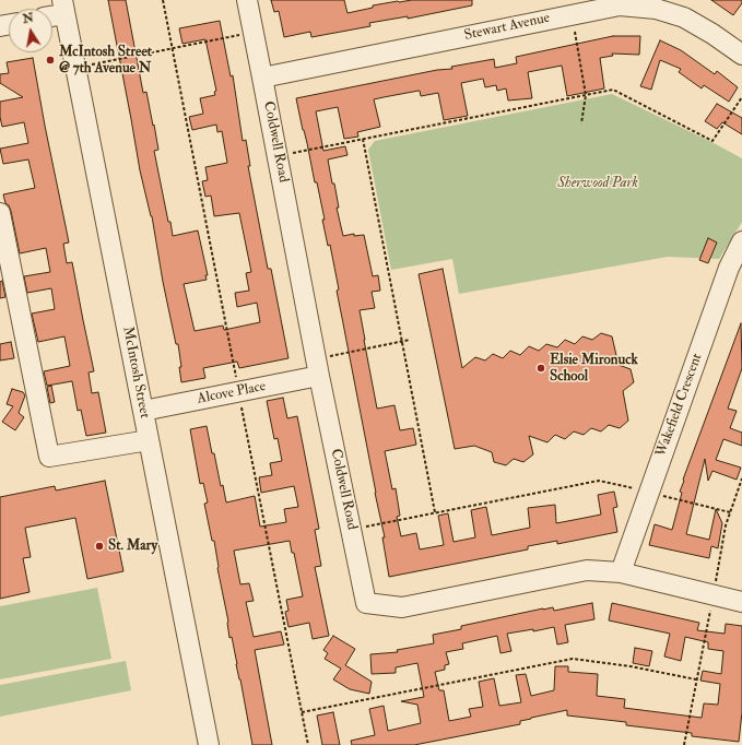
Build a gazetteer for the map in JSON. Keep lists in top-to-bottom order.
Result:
{
  "streets": {
    "street": [
      "Stewart Avenue",
      "Coldwell Road",
      "McIntosh Street",
      "Alcove Place",
      "Wakefield Crescent"
    ]
  },
  "crossings": [
    ["Stewart Avenue", "Coldwell Road"],
    ["Coldwell Road", "Alcove Place"],
    ["Coldwell Road", "Wakefield Crescent"],
    ["McIntosh Street", "Alcove Place"]
  ],
  "parks": ["Sherwood Park"],
  "places": ["McIntosh Street @ 7th Avenue N", "Elsie Mironuck School", "St. Mary"],
  "north": "top"
}
